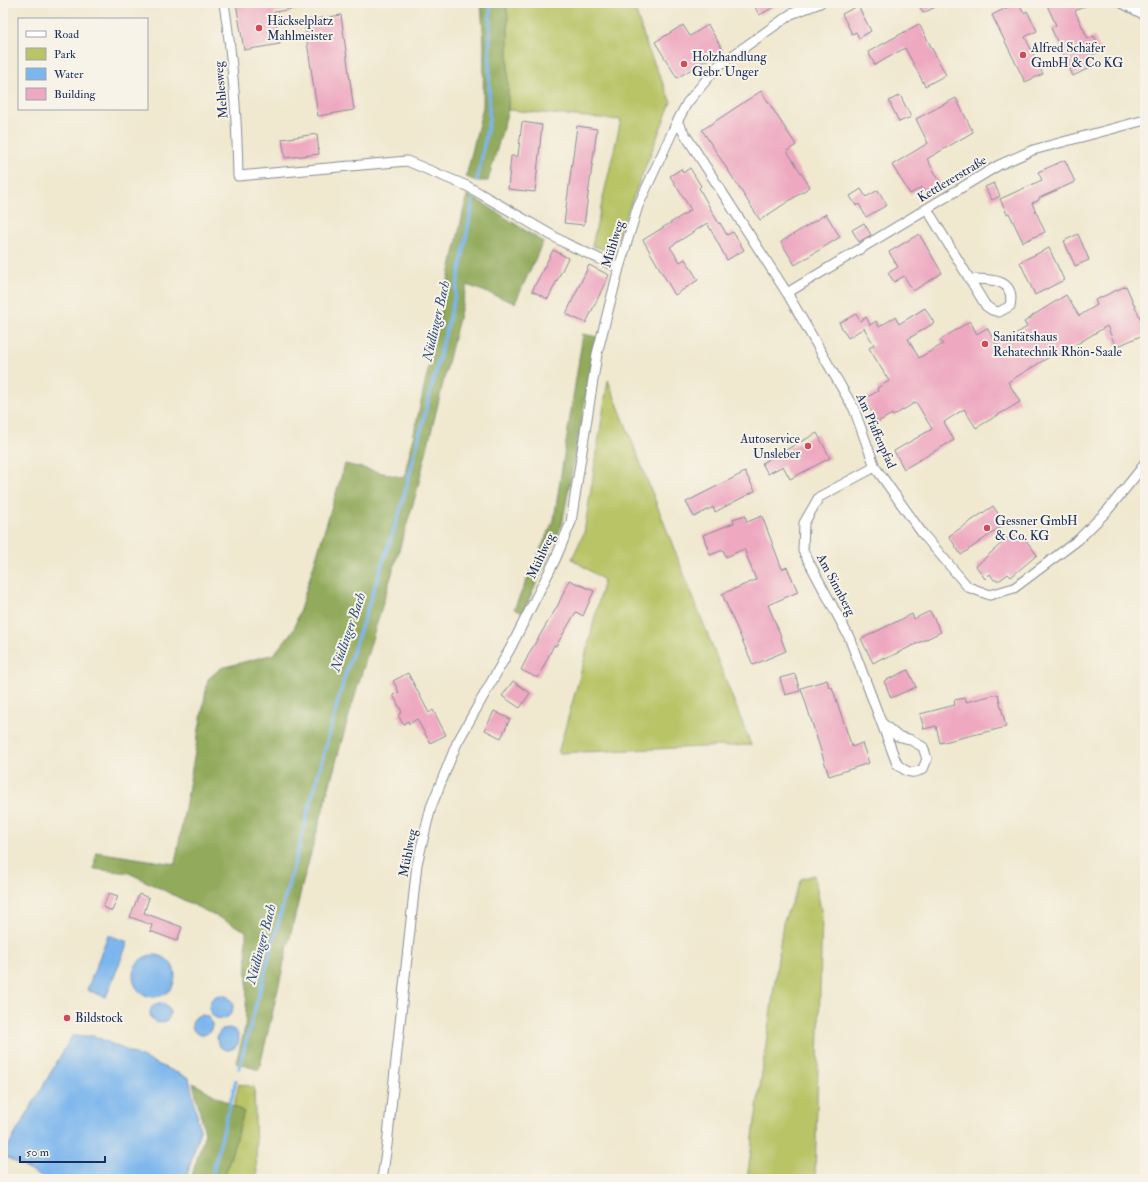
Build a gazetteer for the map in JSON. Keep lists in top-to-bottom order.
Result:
{
  "streets": {
    "street": [
      "Mehlesweg",
      "Kettlererstraße",
      "Mühlweg",
      "Am Pfaffenpfad",
      "Am Sinnberg"
    ]
  },
  "crossings": [
    ["Mehlesweg", "Mühlweg"],
    ["Kettlererstraße", "Am Pfaffenpfad"],
    ["Mühlweg", "Am Pfaffenpfad"],
    ["Am Pfaffenpfad", "Am Sinnberg"]
  ],
  "water": ["Nüdlinger Bach"],
  "places": [
    "Häckselplatz Mahlmeister",
    "Alfred Schäfer GmbH & Co KG",
    "Holzhandlung Gebr. Unger",
    "Sanitätshaus Rehatechnik Rhön-Saale",
    "Autoservice Unsleber",
    "Gessner GmbH & Co. KG",
    "Bildstock"
  ],
  "legend": [
    "Road",
    "Park",
    "Water",
    "Building"
  ],
  "scale_bar": "50 m"
}
